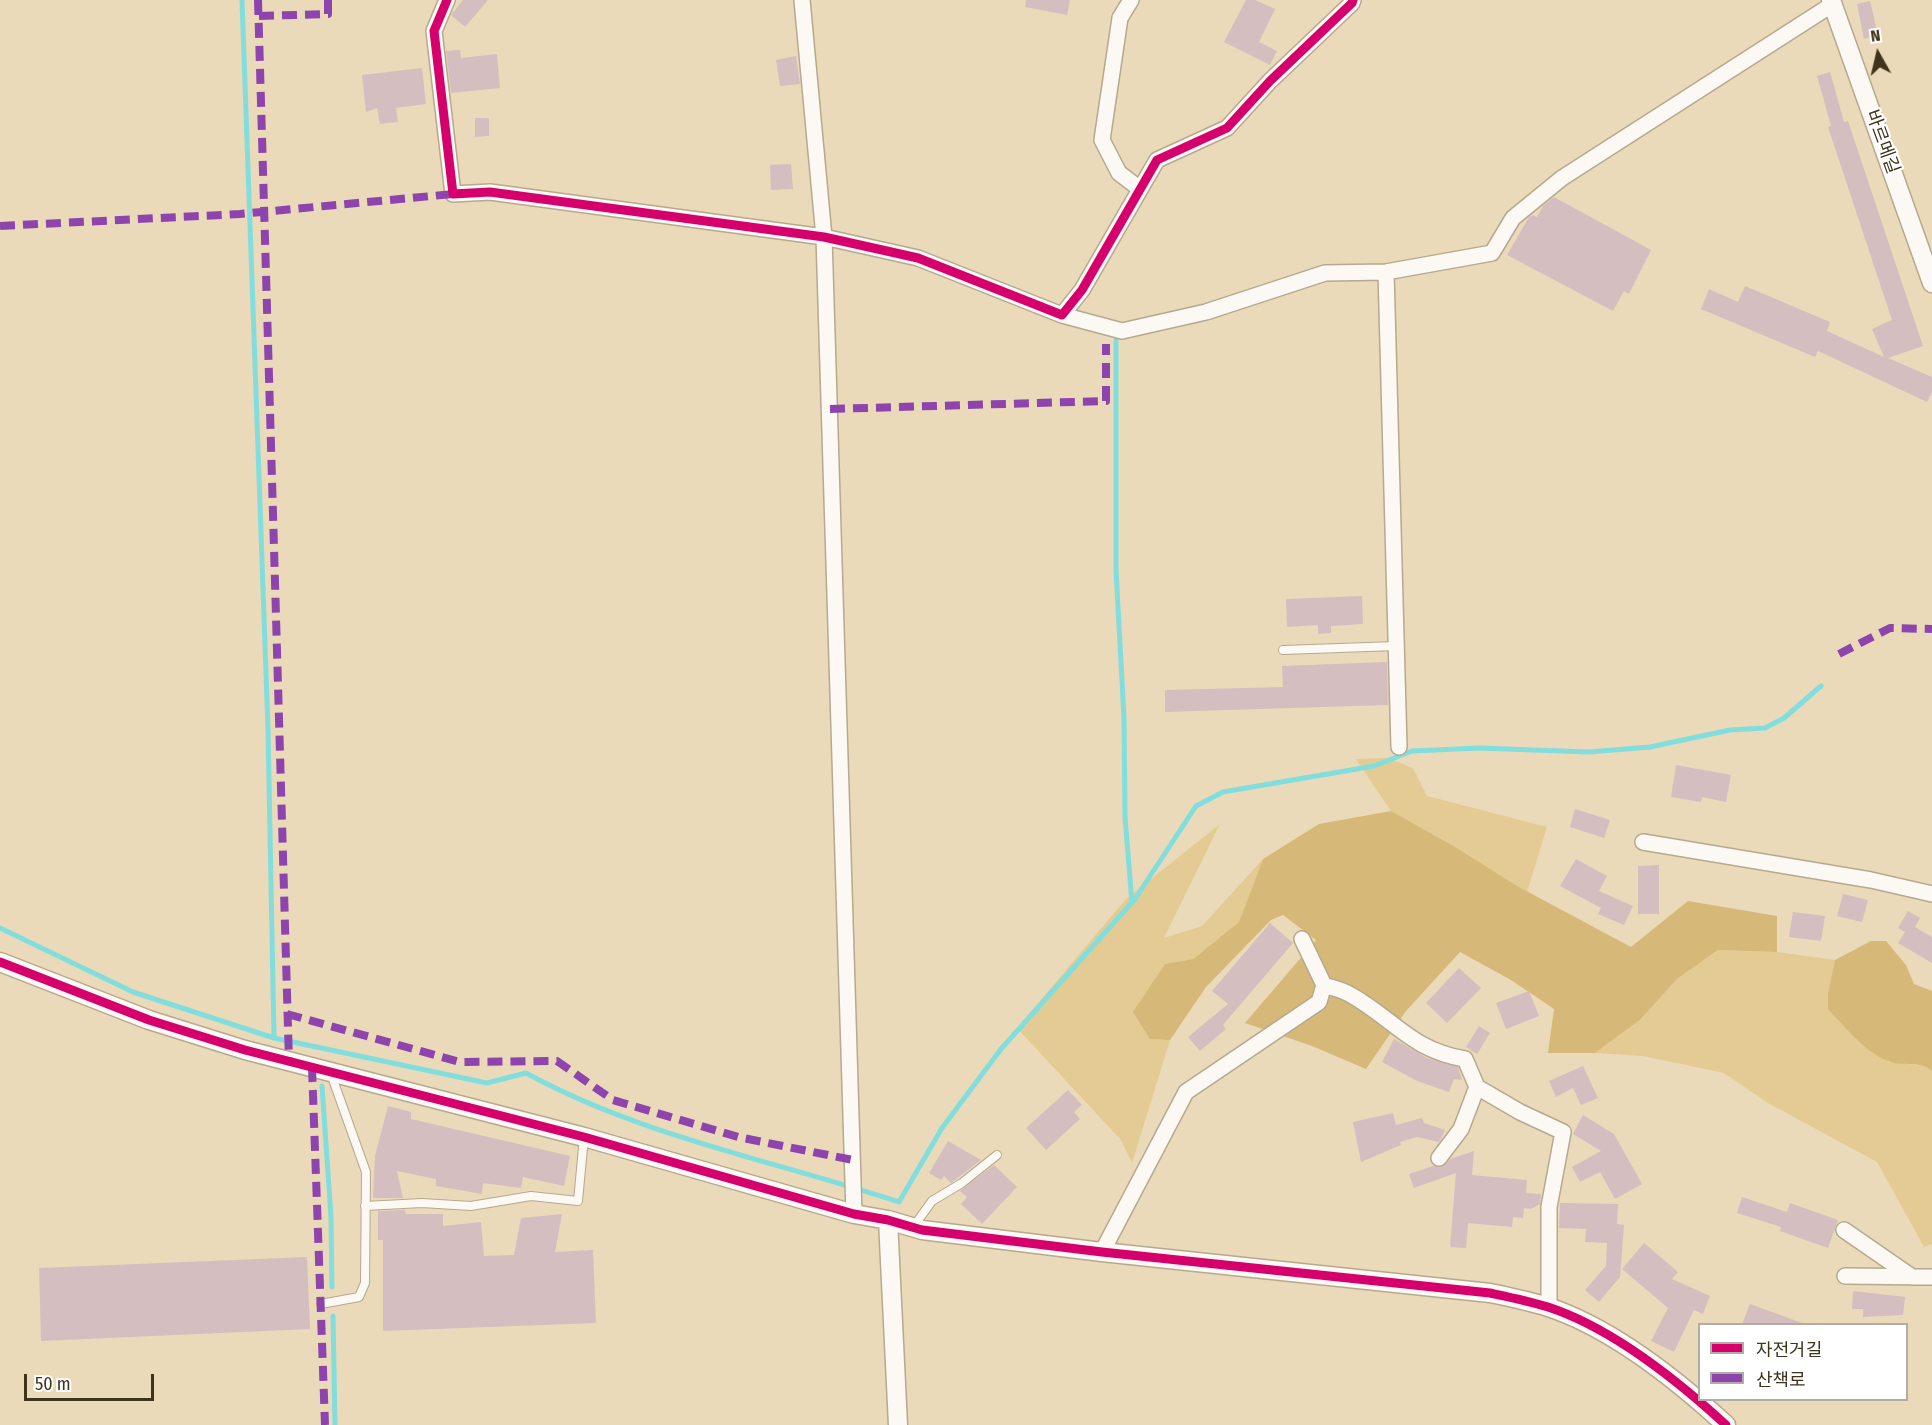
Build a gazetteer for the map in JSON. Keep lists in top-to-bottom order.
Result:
{
  "streets": {
    "street": ["바르메길"]
  },
  "legend": ["자전거길", "산책로"],
  "scale_bar": "50 m",
  "north": "top"
}
